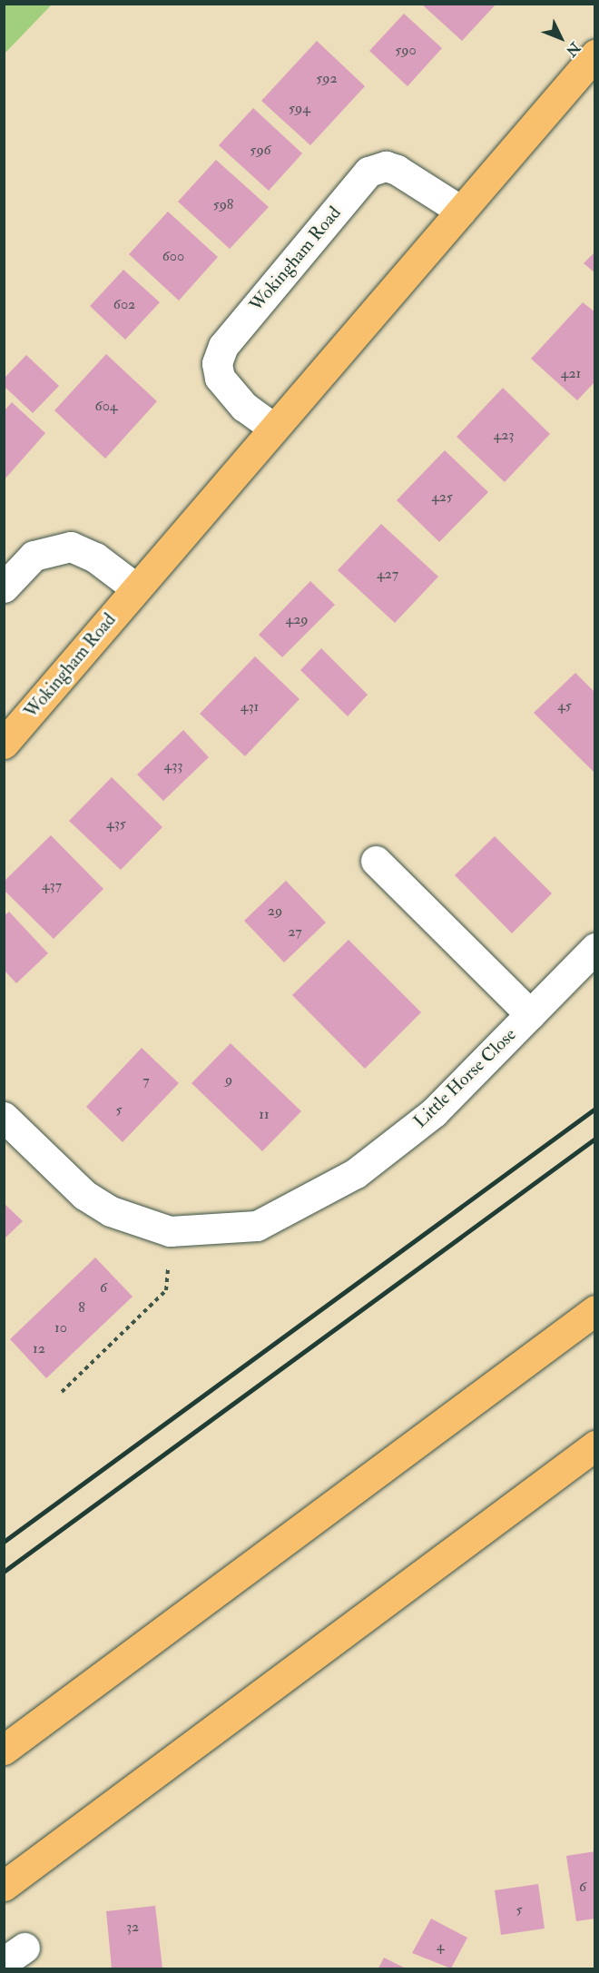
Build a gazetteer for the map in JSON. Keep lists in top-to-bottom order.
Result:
{
  "streets": {
    "main road": ["Wokingham Road"],
    "street": ["Little Horse Close"]
  },
  "house_numbers": [
    "590",
    "592",
    "594",
    "596",
    "598",
    "600",
    "602",
    "421",
    "604",
    "423",
    "425",
    "427",
    "429",
    "45",
    "431",
    "433",
    "435",
    "437",
    "29",
    "27",
    "9",
    "7",
    "5",
    "11",
    "6",
    "8",
    "10",
    "12",
    "6",
    "5",
    "32",
    "4"
  ],
  "north": "bottom right"
}
